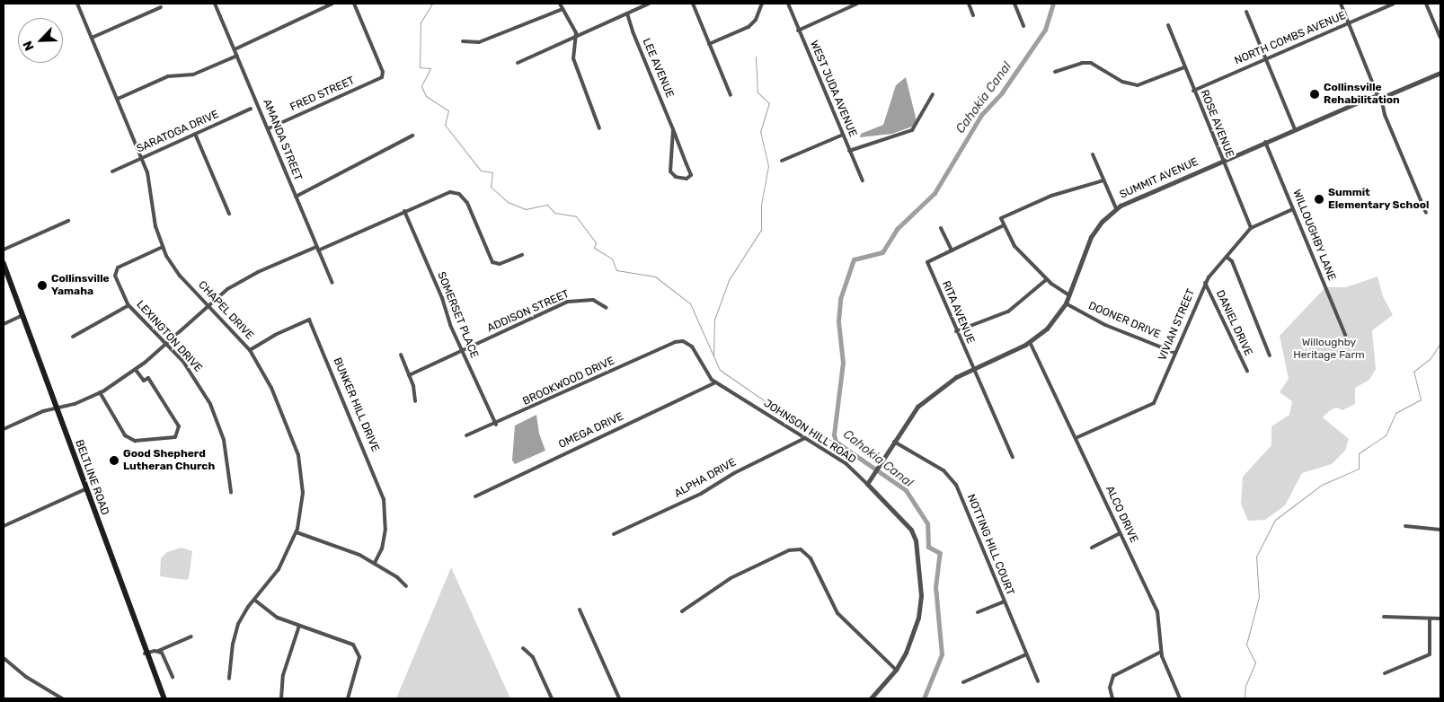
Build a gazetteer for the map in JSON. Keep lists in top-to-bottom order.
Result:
{
  "streets": {
    "main road": ["BELTLINE ROAD"],
    "street": [
      "NORTH COMBS AVENUE",
      "LEE AVENUE",
      "WEST JUDA AVENUE",
      "FRED STREET",
      "ROSE AVENUE",
      "SARATOGA DRIVE",
      "AMANDA STREET",
      "SUMMIT AVENUE",
      "WILLOUGHBY LANE",
      "CHAPEL DRIVE",
      "ADDISON STREET",
      "RITA AVENUE",
      "SOMERSET PLACE",
      "DOONER DRIVE",
      "DANIEL DRIVE",
      "VIVIAN STREET",
      "LEXINGTON DRIVE",
      "BROOKWOOD DRIVE",
      "BUNKER HILL DRIVE",
      "OMEGA DRIVE",
      "JOHNSON HILL ROAD",
      "ALPHA DRIVE",
      "ALCO DRIVE",
      "NOTTING HILL COURT"
    ]
  },
  "crossings": [
    ["NORTH COMBS AVENUE", "ROSE AVENUE"],
    ["FRED STREET", "AMANDA STREET"],
    ["ROSE AVENUE", "SUMMIT AVENUE"],
    ["ROSE AVENUE", "VIVIAN STREET"],
    ["SARATOGA DRIVE", "CHAPEL DRIVE"],
    ["SUMMIT AVENUE", "WILLOUGHBY LANE"],
    ["SUMMIT AVENUE", "RITA AVENUE"],
    ["SUMMIT AVENUE", "DOONER DRIVE"],
    ["SUMMIT AVENUE", "JOHNSON HILL ROAD"],
    ["SUMMIT AVENUE", "ALCO DRIVE"],
    ["SUMMIT AVENUE", "NOTTING HILL COURT"],
    ["WILLOUGHBY LANE", "VIVIAN STREET"],
    ["CHAPEL DRIVE", "LEXINGTON DRIVE"],
    ["CHAPEL DRIVE", "BUNKER HILL DRIVE"],
    ["ADDISON STREET", "SOMERSET PLACE"],
    ["SOMERSET PLACE", "BROOKWOOD DRIVE"],
    ["DOONER DRIVE", "VIVIAN STREET"],
    ["DANIEL DRIVE", "VIVIAN STREET"],
    ["VIVIAN STREET", "ALCO DRIVE"],
    ["BROOKWOOD DRIVE", "JOHNSON HILL ROAD"],
    ["OMEGA DRIVE", "JOHNSON HILL ROAD"],
    ["JOHNSON HILL ROAD", "ALPHA DRIVE"]
  ],
  "water": ["Cahokia Canal"],
  "parks": ["Willoughby Heritage Farm"],
  "places": [
    "Collinsville Rehabilitation",
    "Summit Elementary School",
    "Collinsville Yamaha",
    "Good Shepherd Lutheran Church"
  ],
  "north": "bottom left"
}
